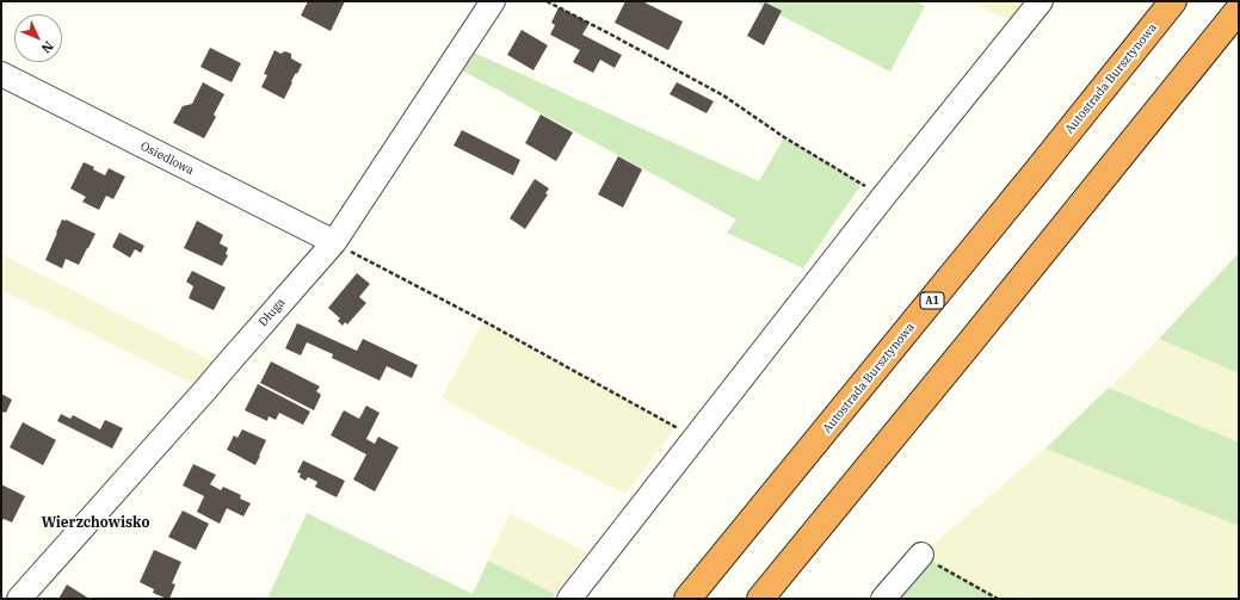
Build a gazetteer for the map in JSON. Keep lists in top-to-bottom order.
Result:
{
  "streets": {
    "highway": ["Autostrada Bursztynowa", "A1"],
    "street": ["Osiedlowa", "Długa"]
  },
  "crossings": [
    ["Osiedlowa", "Długa"]
  ],
  "districts": ["Wierzchowisko"],
  "north": "bottom right"
}
